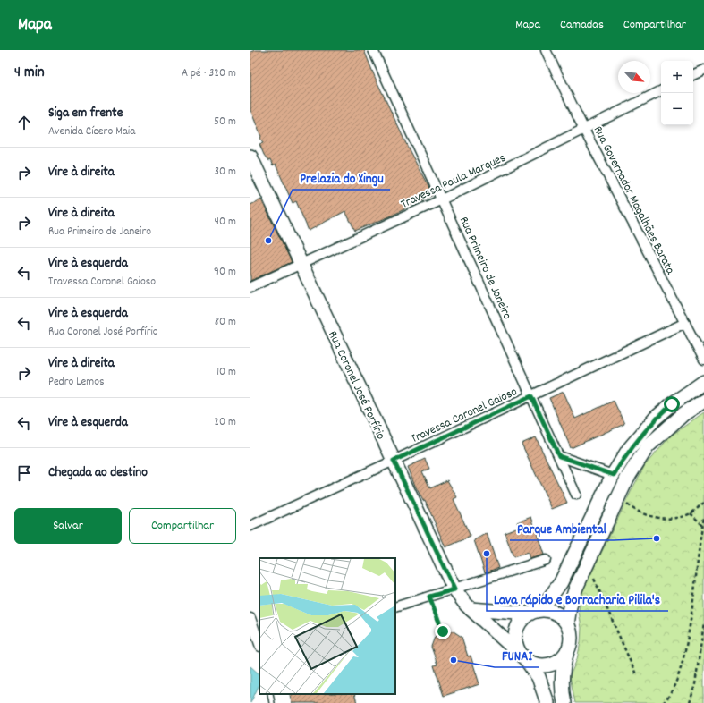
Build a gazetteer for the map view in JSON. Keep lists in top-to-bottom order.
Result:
{
  "streets": {
    "main road": ["Rua Coronel José Porfírio"],
    "street": [
      "Travessa Paula Marques",
      "Rua Governador Magalhães Barata",
      "Rua Primeiro de Janeiro",
      "Travessa Coronel Gaioso"
    ]
  },
  "crossings": [
    ["Travessa Paula Marques", "Rua Governador Magalhães Barata"],
    ["Travessa Paula Marques", "Rua Primeiro de Janeiro"],
    ["Travessa Paula Marques", "Rua Coronel José Porfírio"],
    ["Rua Governador Magalhães Barata", "Travessa Coronel Gaioso"],
    ["Rua Primeiro de Janeiro", "Travessa Coronel Gaioso"],
    ["Rua Coronel José Porfírio", "Travessa Coronel Gaioso"]
  ],
  "places": [
    "Prelazia do Xingu",
    "Parque Ambiental",
    "Lava rápido e Borracharia Pilila's",
    "FUNAI"
  ],
  "north": "bottom right",
  "page": {
    "header": "Mapa",
    "nav": ["Mapa", "Camadas", "Compartilhar"],
    "heading": ["4 min", "A pé · 320 m"],
    "map_buttons": ["+", "−"],
    "list": [
      ["Siga em frente", "Avenida Cícero Maia", "50 m"],
      ["Vire à direita", "30 m"],
      ["Vire à direita", "Rua Primeiro de Janeiro", "40 m"],
      ["Vire à esquerda", "Travessa Coronel Gaioso", "90 m"],
      ["Vire à esquerda", "Rua Coronel José Porfírio", "80 m"],
      ["Vire à direita", "Pedro Lemos", "10 m"],
      ["Vire à esquerda", "20 m"],
      "Chegada ao destino"
    ],
    "buttons": ["Salvar", "Compartilhar"]
  }
}
